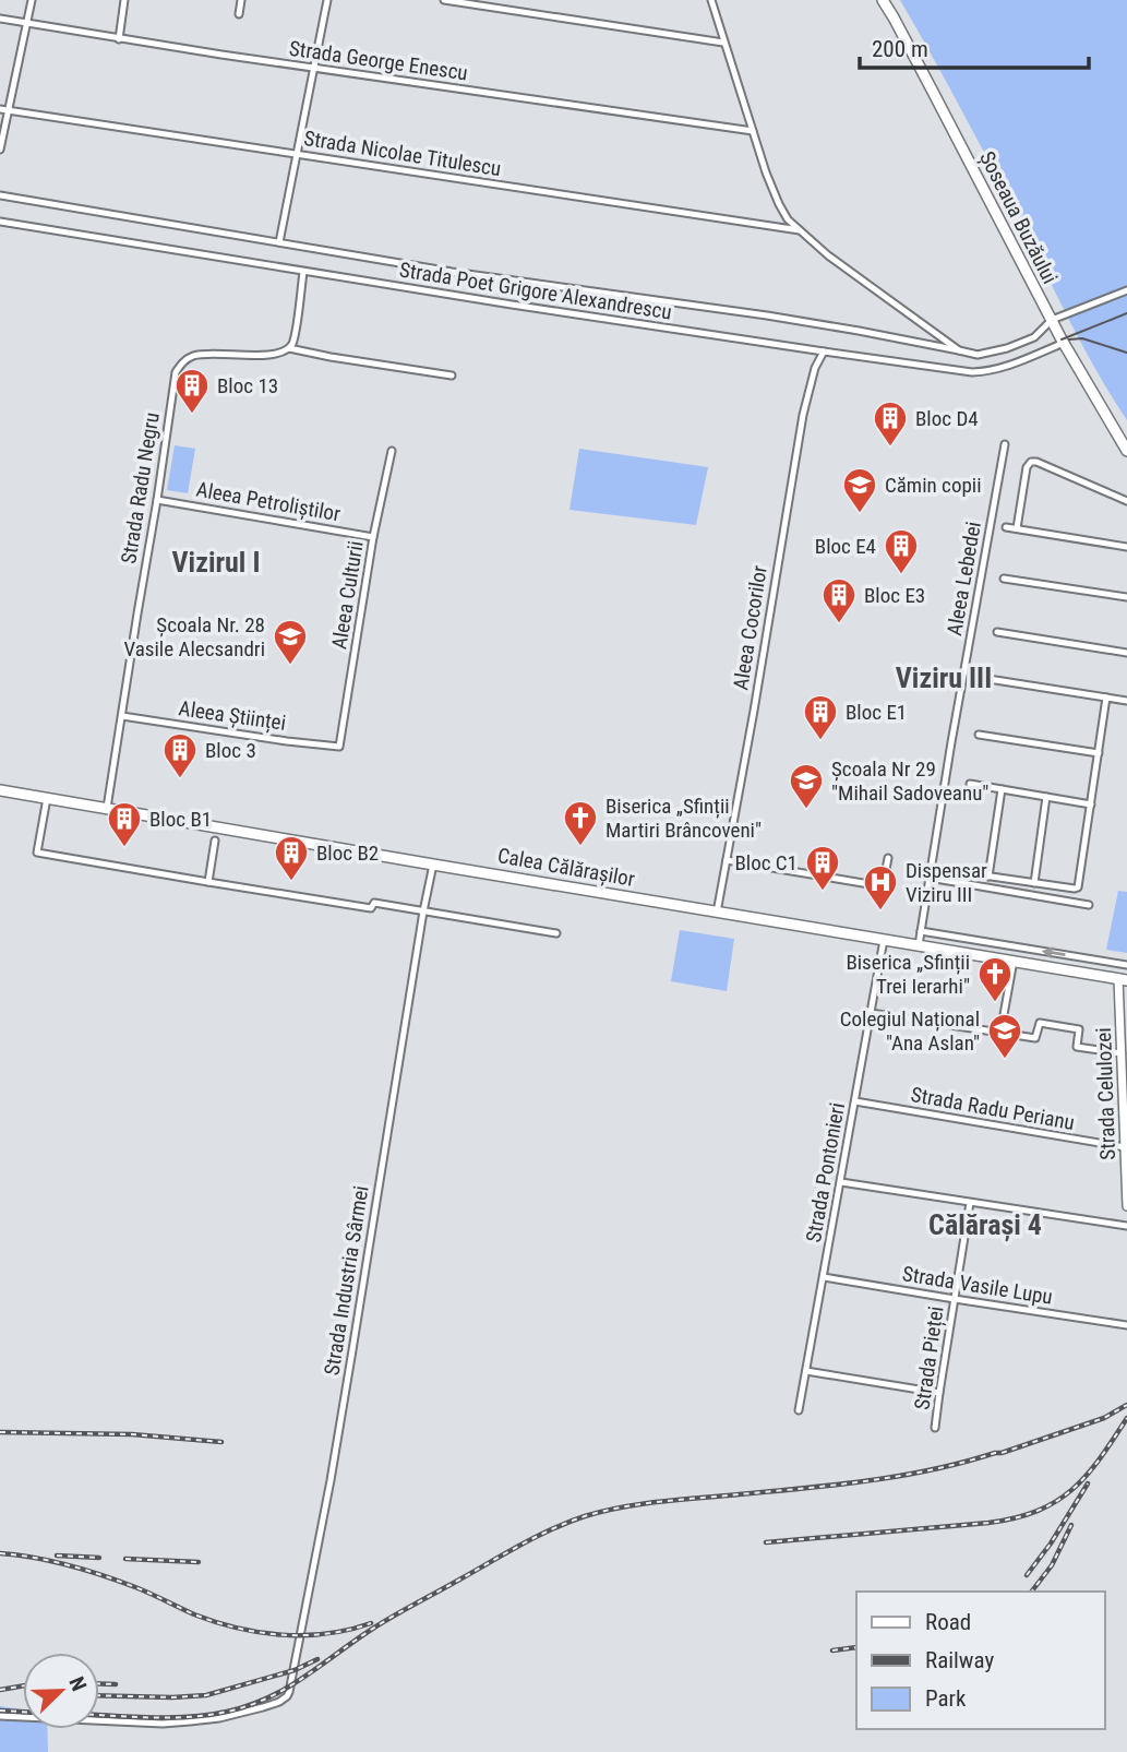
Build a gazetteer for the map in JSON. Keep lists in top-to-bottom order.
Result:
{
  "streets": {
    "main road": ["Șoseaua Buzăului", "Calea Călărașilor"],
    "street": [
      "Strada George Enescu",
      "Strada Nicolae Titulescu",
      "Strada Poet Grigore Alexandrescu",
      "Strada Radu Negru",
      "Aleea Petroliștilor",
      "Aleea Lebedei",
      "Aleea Culturii",
      "Aleea Cocorilor",
      "Aleea Științei",
      "Strada Celulozei",
      "Strada Radu Perianu",
      "Strada Pontonieri",
      "Strada Industria Sârmei",
      "Strada Vasile Lupu",
      "Strada Pieței"
    ]
  },
  "crossings": [
    ["Șoseaua Buzăului", "Strada Poet Grigore Alexandrescu"],
    ["Strada Poet Grigore Alexandrescu", "Aleea Cocorilor"],
    ["Strada Radu Negru", "Aleea Petroliștilor"],
    ["Strada Radu Negru", "Aleea Științei"],
    ["Strada Radu Negru", "Calea Călărașilor"],
    ["Aleea Petroliștilor", "Aleea Culturii"],
    ["Aleea Lebedei", "Calea Călărașilor"],
    ["Aleea Culturii", "Aleea Științei"],
    ["Aleea Cocorilor", "Calea Călărașilor"],
    ["Calea Călărașilor", "Strada Celulozei"],
    ["Calea Călărașilor", "Strada Pontonieri"],
    ["Calea Călărașilor", "Strada Industria Sârmei"],
    ["Strada Celulozei", "Strada Radu Perianu"],
    ["Strada Radu Perianu", "Strada Pontonieri"],
    ["Strada Pontonieri", "Strada Vasile Lupu"],
    ["Strada Vasile Lupu", "Strada Pieței"]
  ],
  "districts": ["Vizirul I", "Viziru III", "Călărași 4"],
  "places": {
    "building": [
      "Bloc 13",
      "Bloc D4",
      "Bloc E4",
      "Bloc E3",
      "Bloc E1",
      "Bloc 3",
      "Bloc B1",
      "Bloc B2",
      "Bloc C1"
    ],
    "school or university": [
      "Cămin copii",
      "Școala Nr. 28 Vasile Alecsandri",
      "Școala Nr 29 \"Mihail Sadoveanu\"",
      "Colegiul Național \"Ana Aslan\""
    ],
    "church": ["Biserica „Sfinții Martiri Brâncoveni\"", "Biserica „Sfinții Trei Ierarhi\""],
    "hospital": ["Dispensar Viziru III"]
  },
  "legend": ["Road", "Railway", "Park"],
  "scale_bar": "200 m",
  "north": "top right"
}
